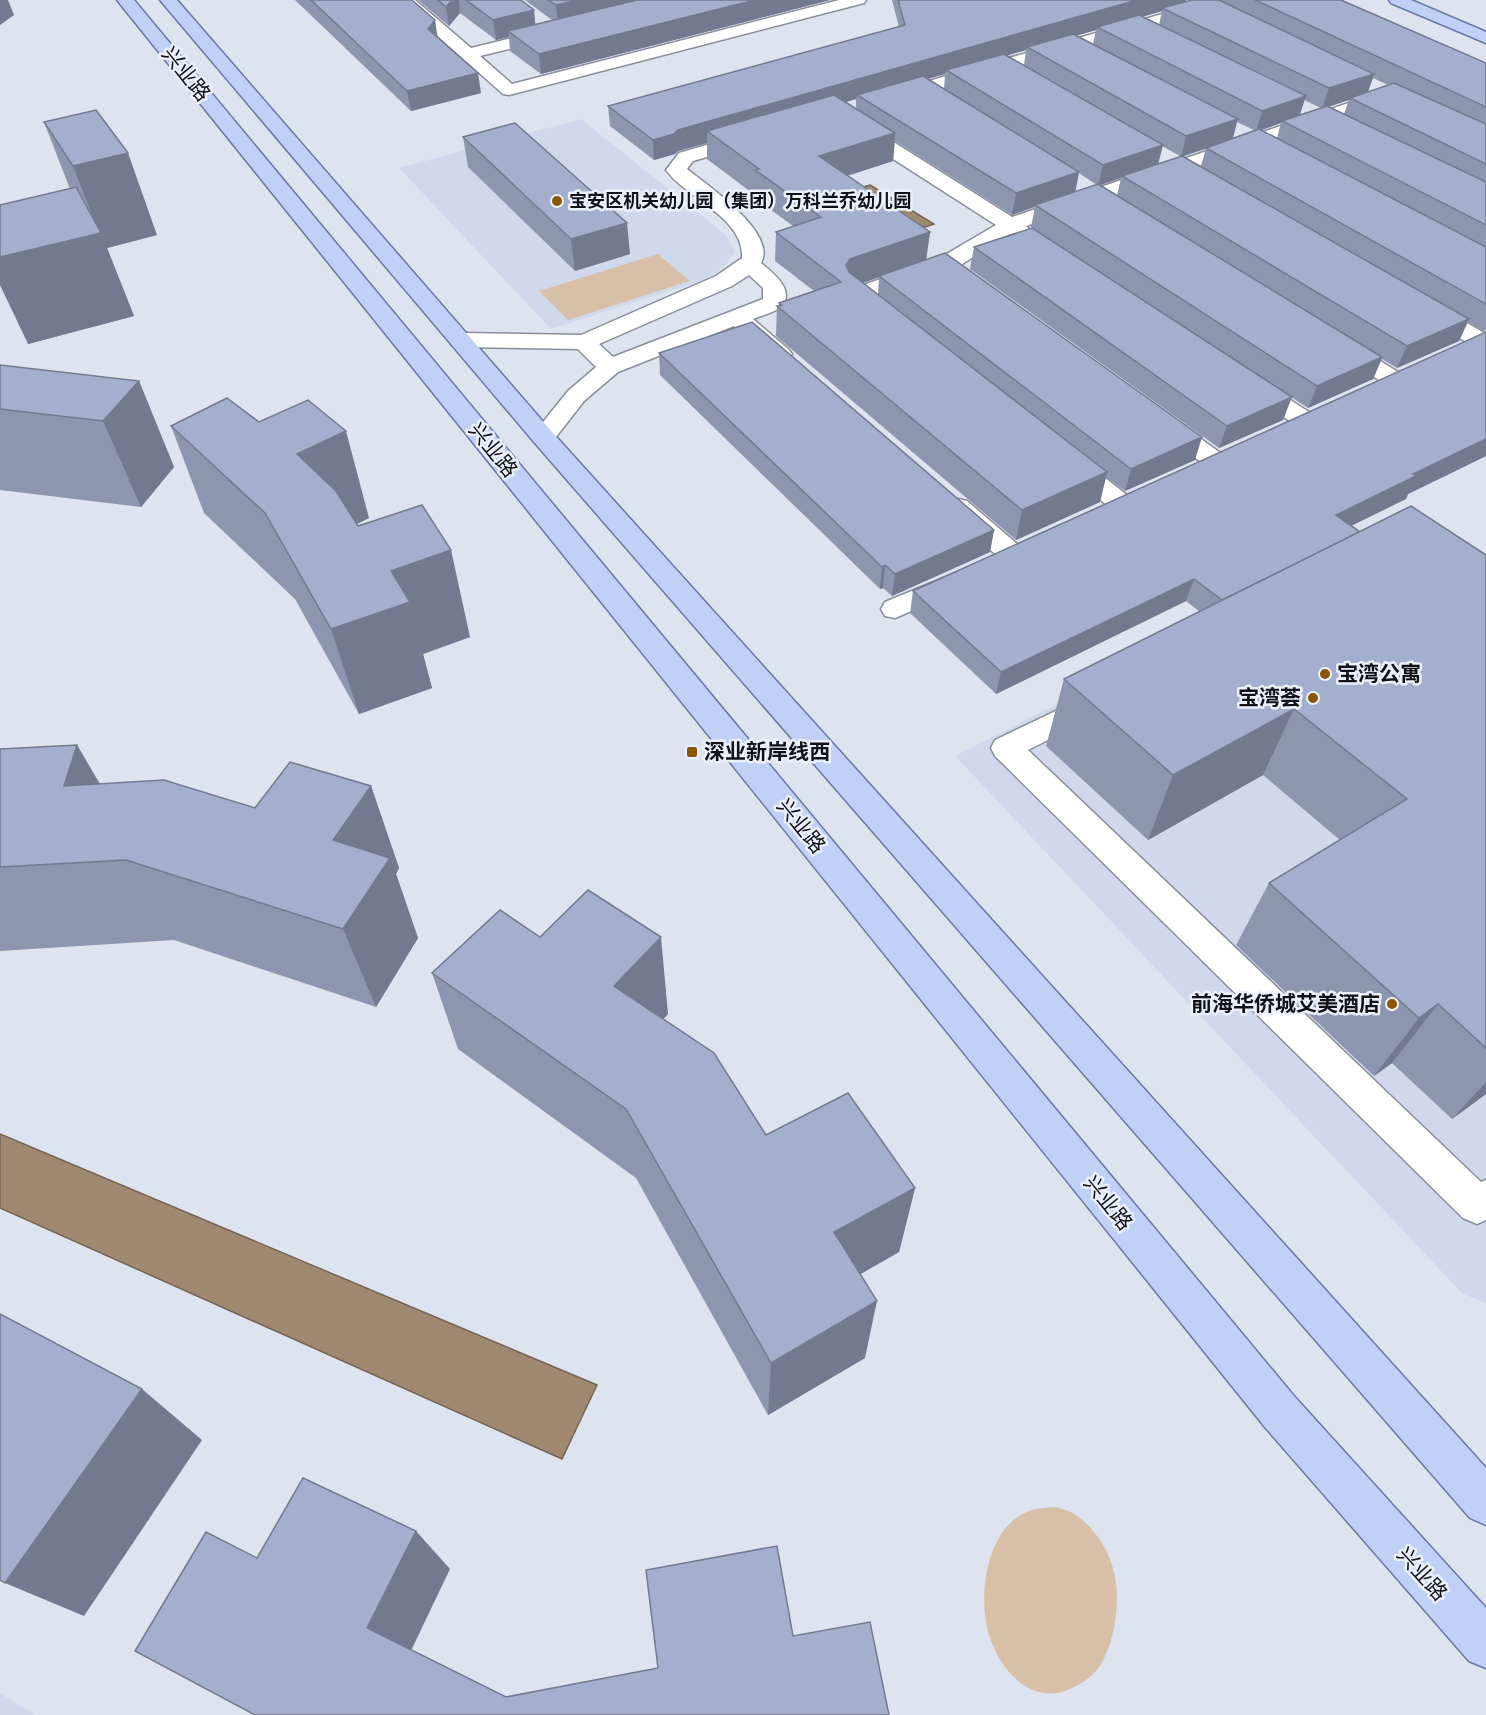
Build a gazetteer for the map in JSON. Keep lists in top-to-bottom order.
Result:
{
  "streets": {
    "main road": ["兴业路"]
  },
  "places": {
    "other": [
      "宝安区机关幼儿园（集团）万科兰乔幼儿园",
      "宝湾公寓",
      "宝湾荟",
      "前海华侨城艾美酒店"
    ],
    "transit": ["深业新岸线西"]
  }
}
